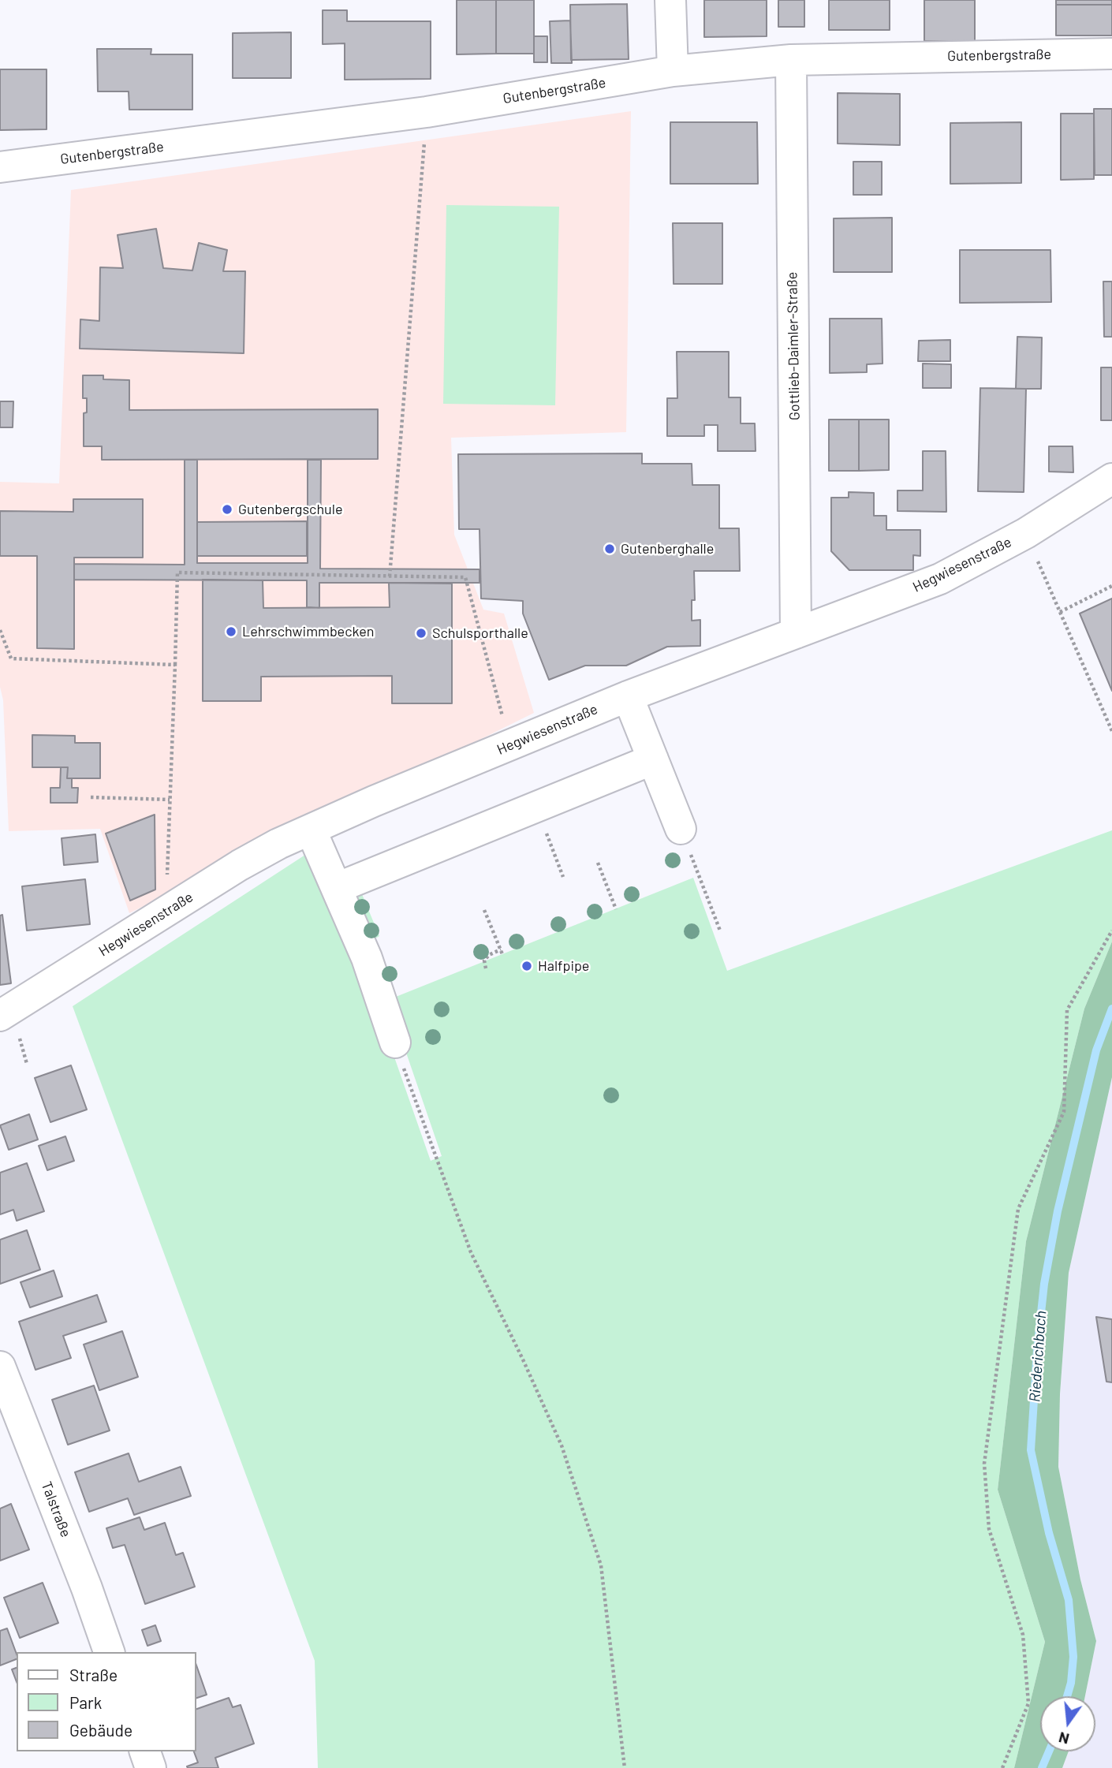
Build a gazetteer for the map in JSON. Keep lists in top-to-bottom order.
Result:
{
  "streets": {
    "street": [
      "Gutenbergstraße",
      "Gottlieb-Daimler-Straße",
      "Hegwiesenstraße",
      "Talstraße"
    ]
  },
  "crossings": [
    ["Gutenbergstraße", "Gottlieb-Daimler-Straße"],
    ["Gottlieb-Daimler-Straße", "Hegwiesenstraße"]
  ],
  "water": ["Riederichbach"],
  "places": [
    "Gutenbergschule",
    "Gutenberghalle",
    "Lehrschwimmbecken",
    "Schulsporthalle",
    "Halfpipe"
  ],
  "legend": ["Straße", "Park", "Gebäude"],
  "north": "bottom"
}
